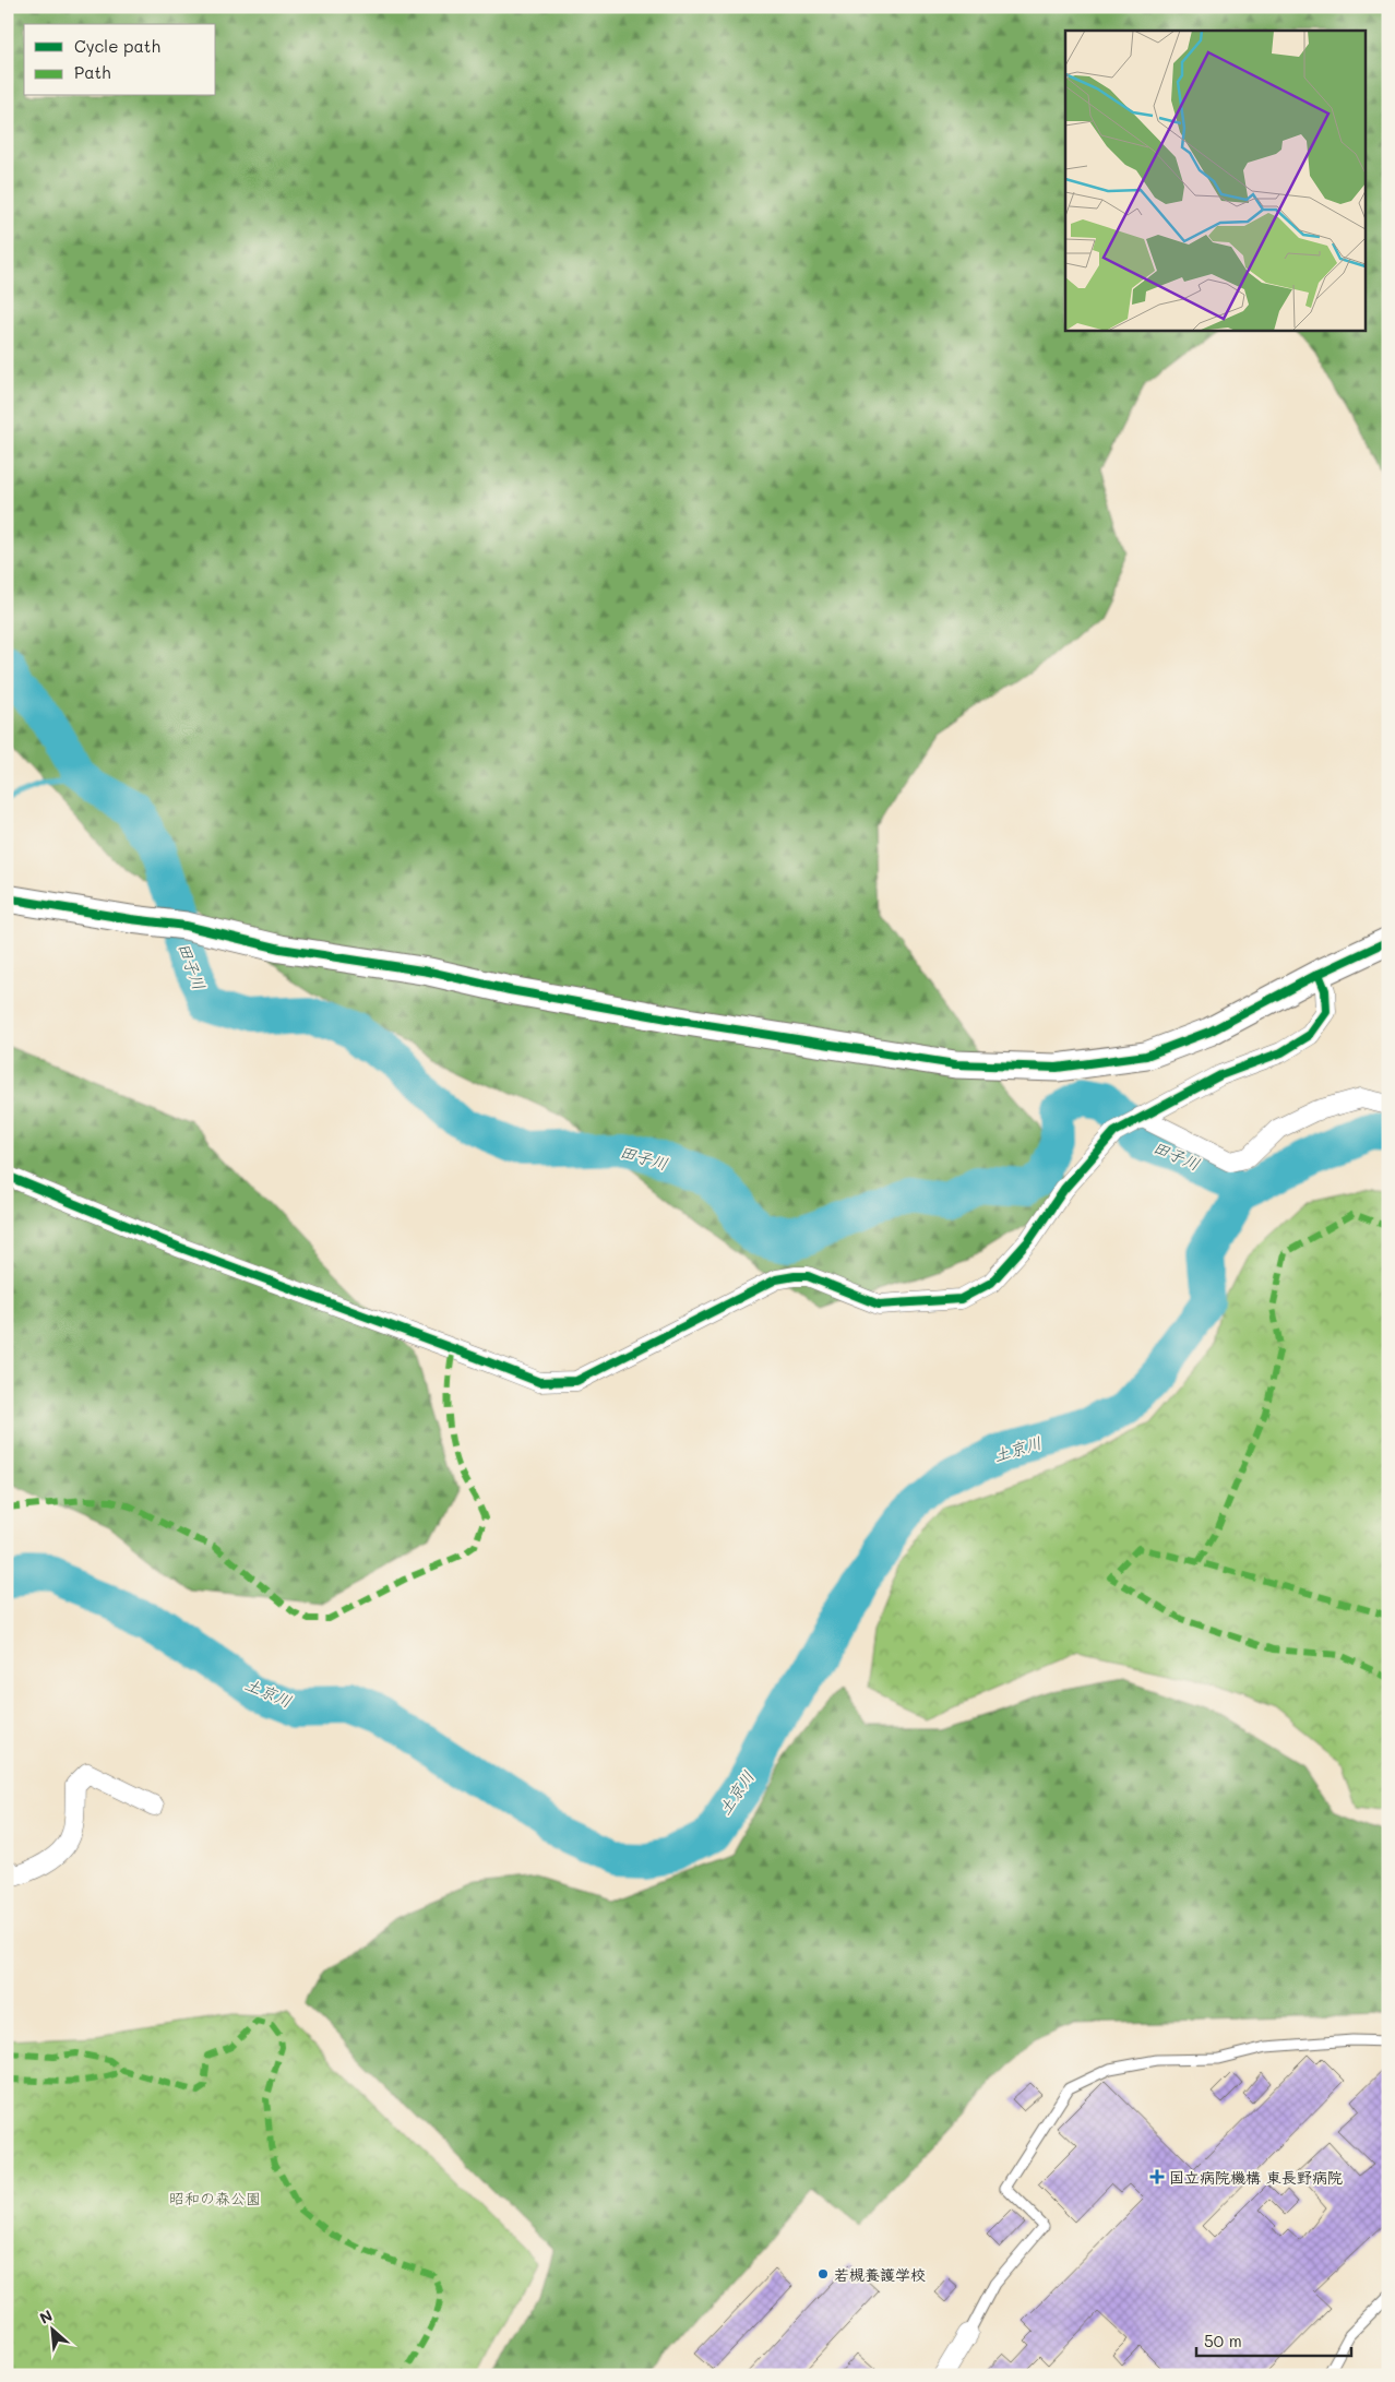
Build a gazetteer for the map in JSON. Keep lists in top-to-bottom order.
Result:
{
  "water": ["田子川", "土京川"],
  "parks": ["昭和の森公園"],
  "places": {
    "health": ["国立病院機構 東長野病院"],
    "other": ["若槻養護学校"]
  },
  "legend": ["Cycle path", "Path"],
  "scale_bar": "50 m",
  "north": "top left"
}
